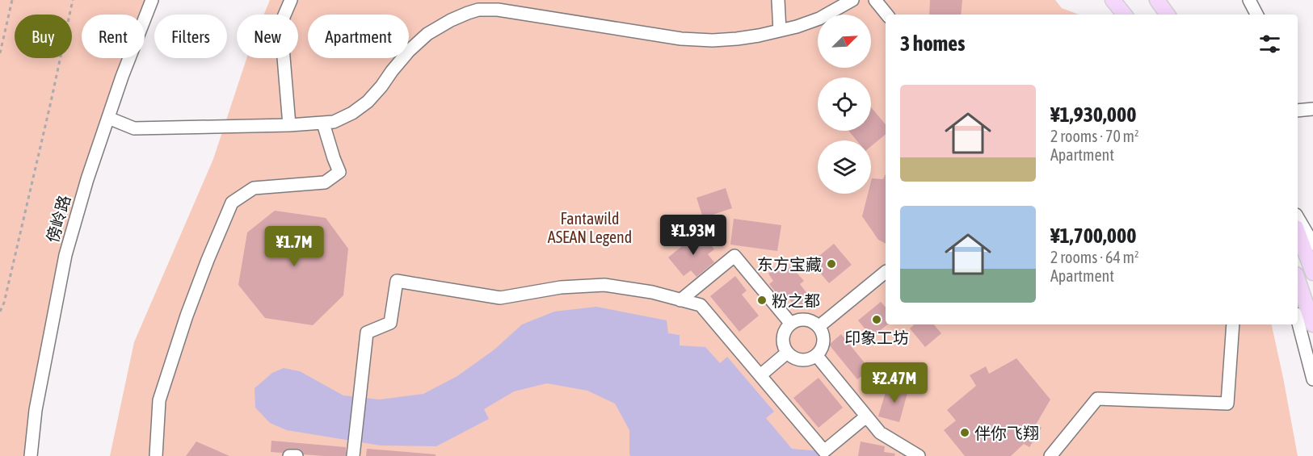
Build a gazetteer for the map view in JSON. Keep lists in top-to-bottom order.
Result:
{
  "streets": {
    "street": ["傍岭路"]
  },
  "parks": ["Fantawild ASEAN Legend"],
  "places": [
    "东方宝藏",
    "粉之都",
    "印象工坊",
    "伴你飞翔"
  ],
  "north": "top right",
  "page": {
    "chip": [
      "Buy",
      "Rent",
      "Filters",
      "New",
      "Apartment"
    ],
    "heading": "3 homes",
    "list": [
      {
        "name": "¥1,930,000",
        "note": "2 rooms · 70 m² · Apartment"
      },
      {
        "name": "¥1,700,000",
        "note": "2 rooms · 64 m² · Apartment"
      }
    ],
    "price": ["¥1.93M", "¥1.7M", "¥2.47M"]
  }
}
